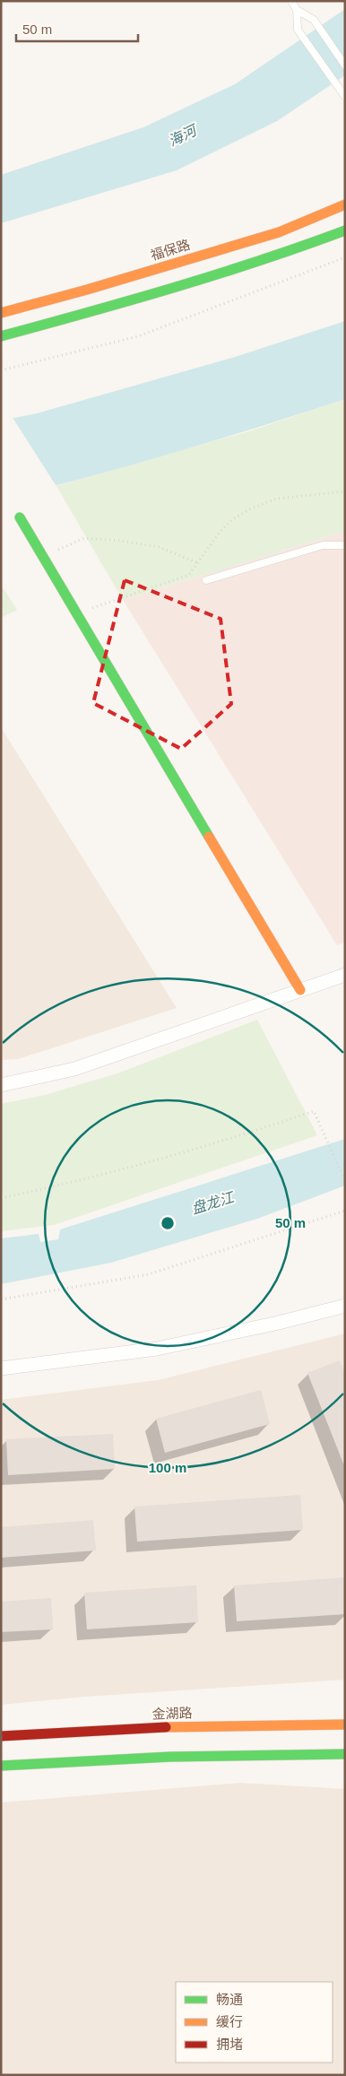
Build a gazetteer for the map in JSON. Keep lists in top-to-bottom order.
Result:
{
  "streets": {
    "main road": ["福保路", "金湖路"]
  },
  "water": ["海河", "盘龙江"],
  "legend": ["畅通", "缓行", "拥堵"],
  "scale_bar": "50 m",
  "rings": ["50 m", "100 m"]
}
